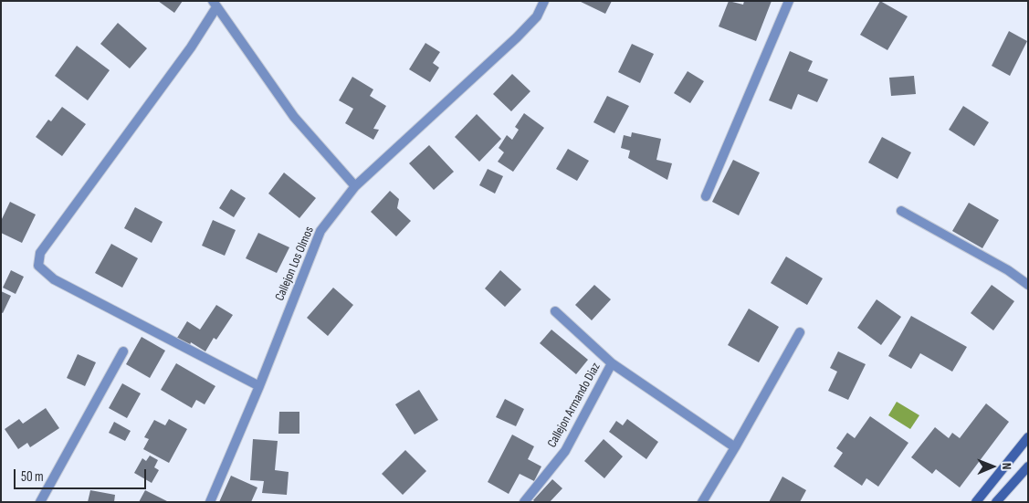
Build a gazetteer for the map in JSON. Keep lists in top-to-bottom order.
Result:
{
  "streets": {
    "street": ["Callejon Los Olmos", "Callejon Armando Diaz"]
  },
  "scale_bar": "50 m",
  "north": "right"
}
